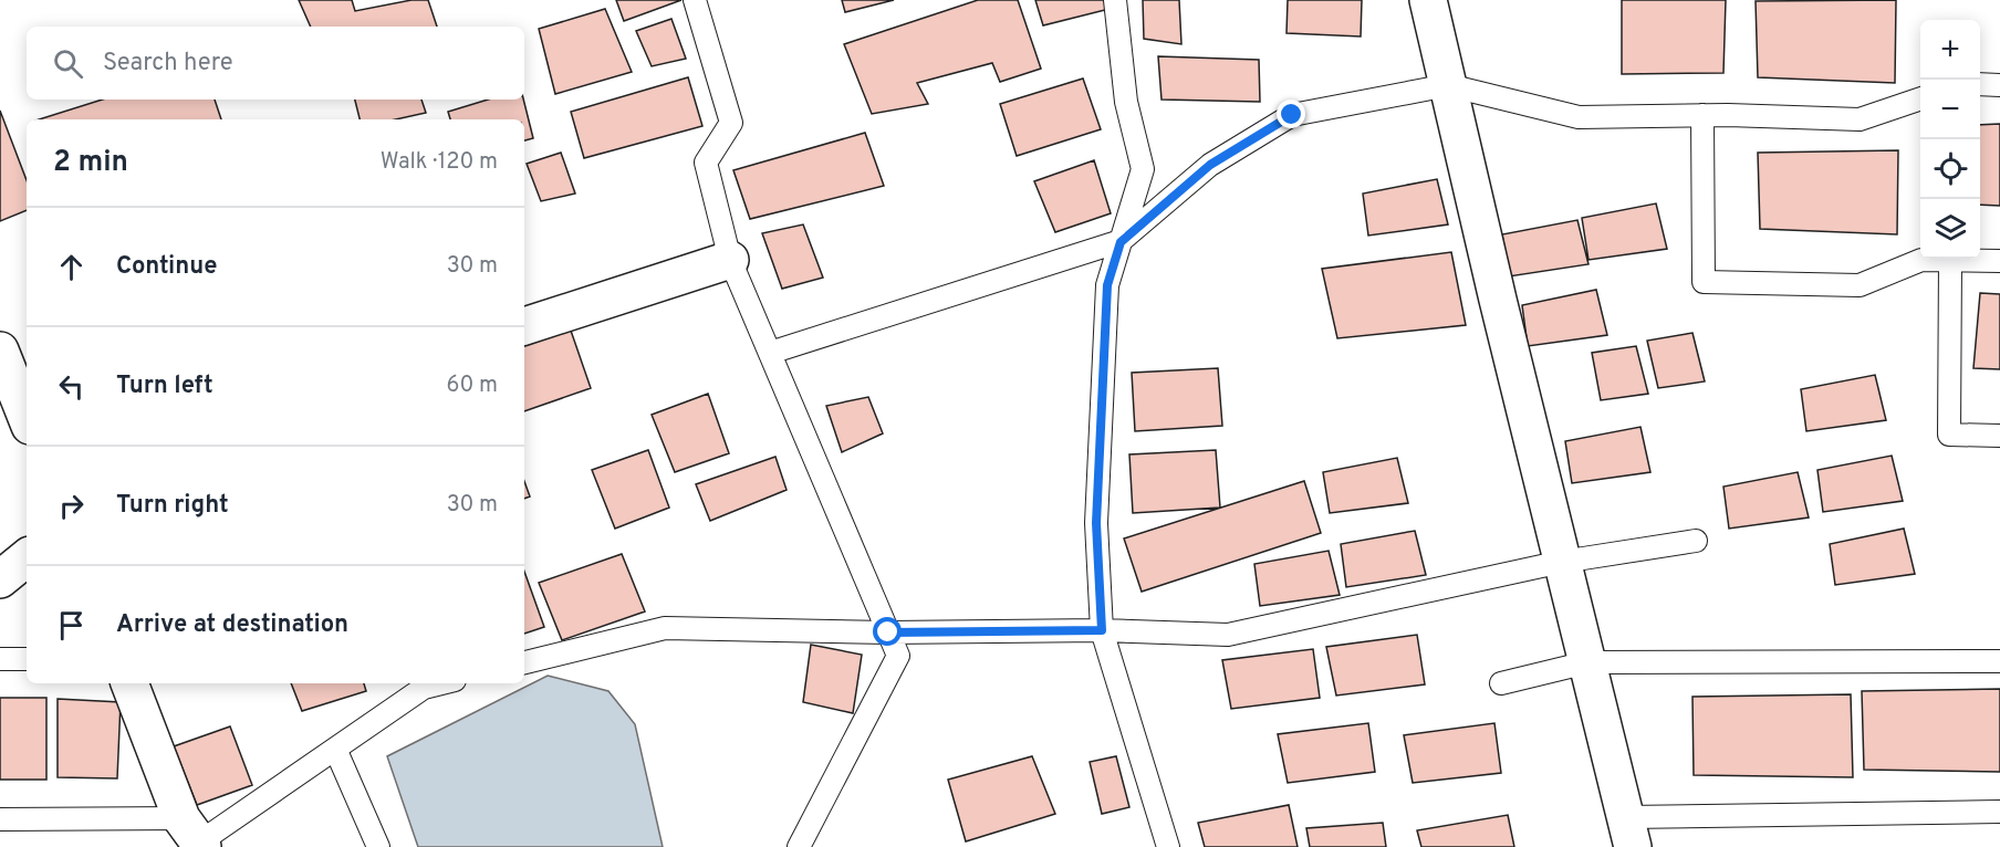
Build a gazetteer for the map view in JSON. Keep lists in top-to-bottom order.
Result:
{
  "page": {
    "map_buttons": ["+", "−"],
    "search": "Search here",
    "heading": ["2 min", "Walk · 120 m"],
    "list": [
      ["Continue", "30 m"],
      ["Turn left", "60 m"],
      ["Turn right", "30 m"],
      "Arrive at destination"
    ]
  }
}
